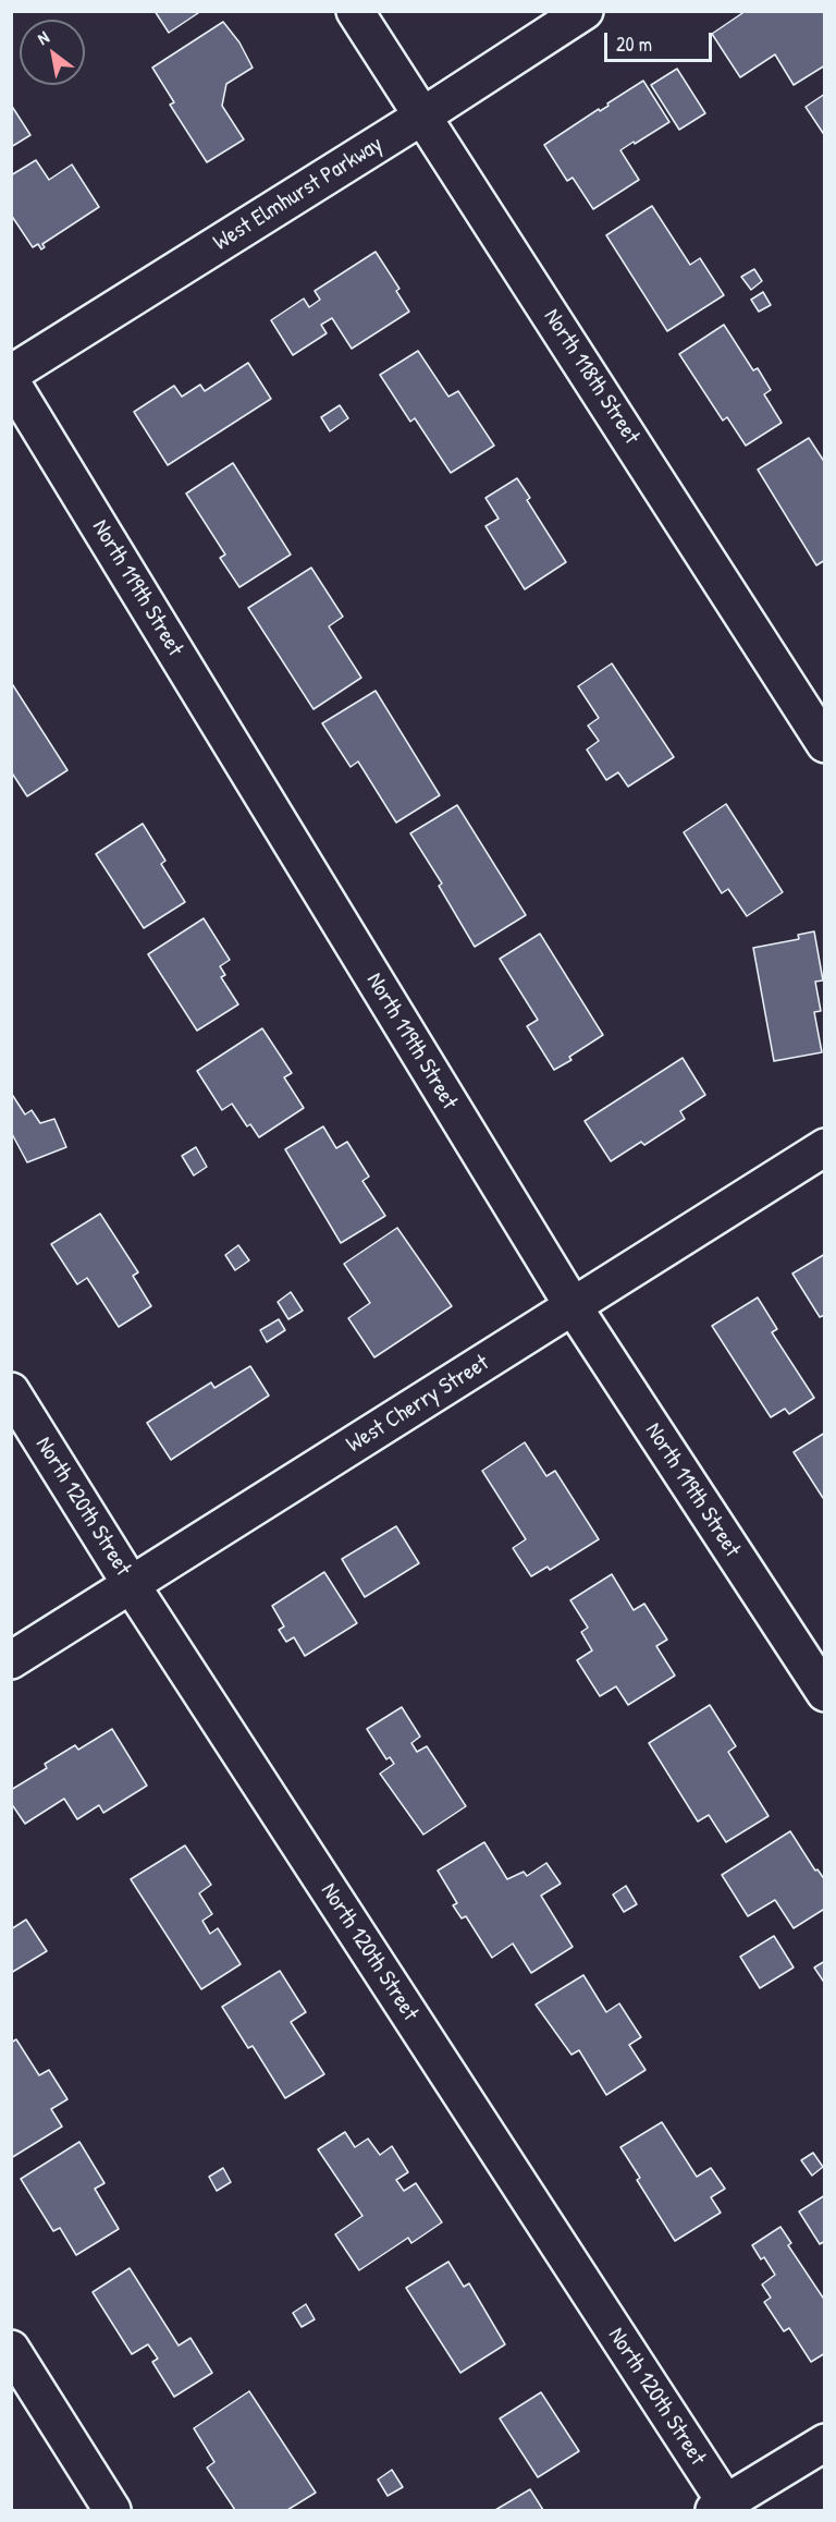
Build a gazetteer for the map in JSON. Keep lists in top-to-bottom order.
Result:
{
  "streets": {
    "street": [
      "West Elmhurst Parkway",
      "North 118th Street",
      "North 119th Street",
      "West Cherry Street",
      "North 120th Street"
    ]
  },
  "crossings": [
    ["West Elmhurst Parkway", "North 118th Street"],
    ["North 119th Street", "West Cherry Street"],
    ["West Cherry Street", "North 120th Street"]
  ],
  "scale_bar": "20 m",
  "north": "top left"
}
